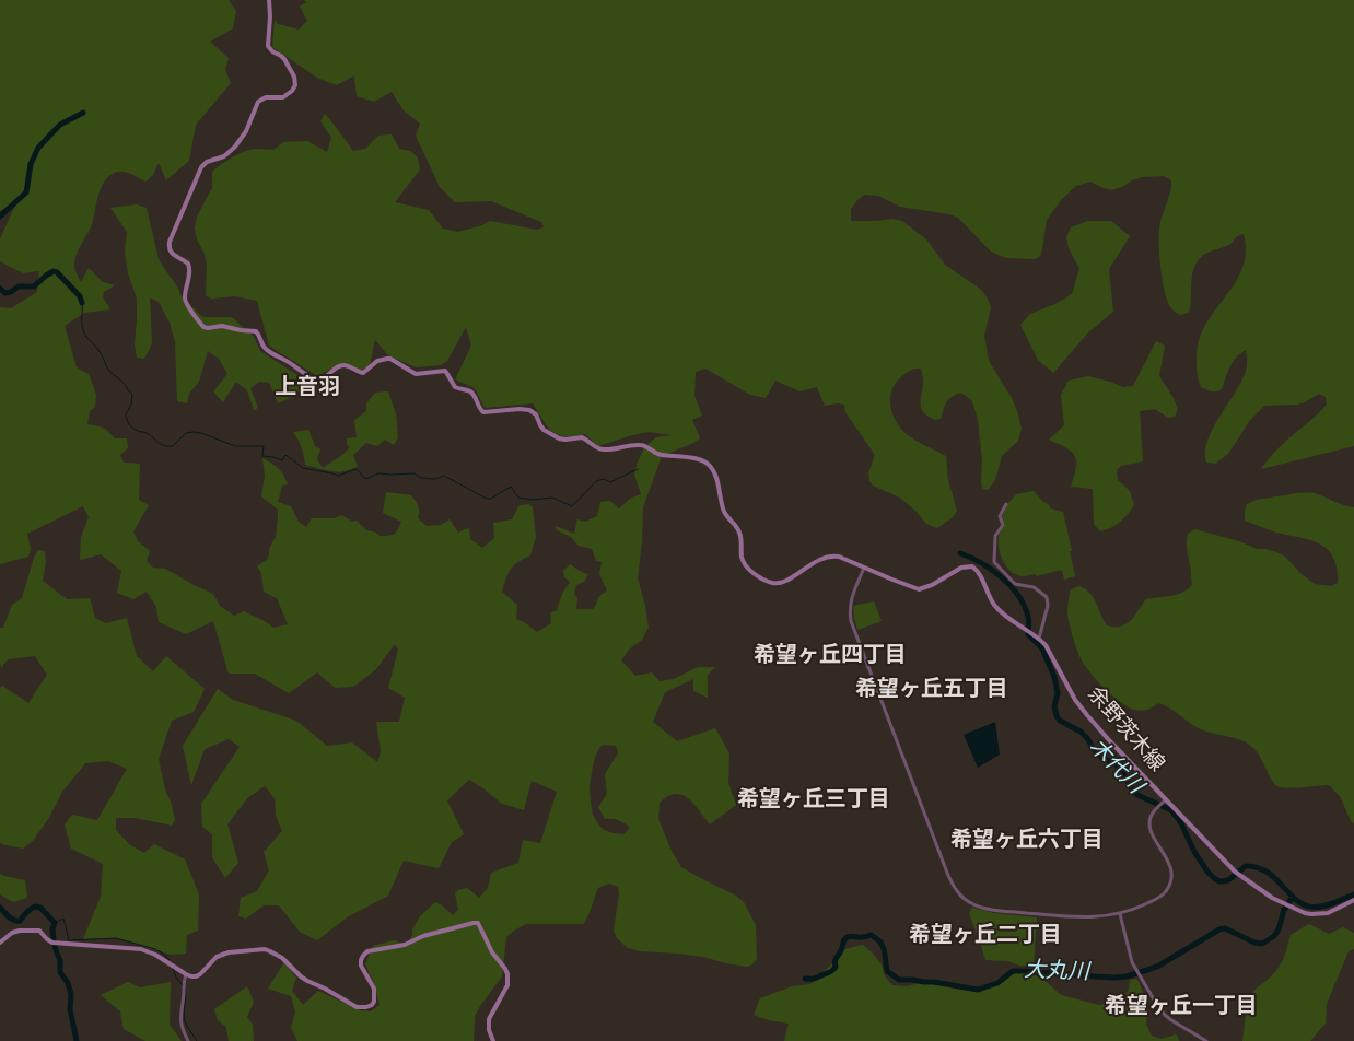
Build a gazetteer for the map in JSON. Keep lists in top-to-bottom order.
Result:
{
  "streets": {
    "main road": ["余野茨木線"]
  },
  "districts": [
    "上音羽",
    "希望ヶ丘四丁目",
    "希望ヶ丘五丁目",
    "希望ヶ丘三丁目",
    "希望ヶ丘六丁目",
    "希望ヶ丘二丁目",
    "希望ヶ丘一丁目"
  ],
  "water": ["木代川", "大丸川"]
}
